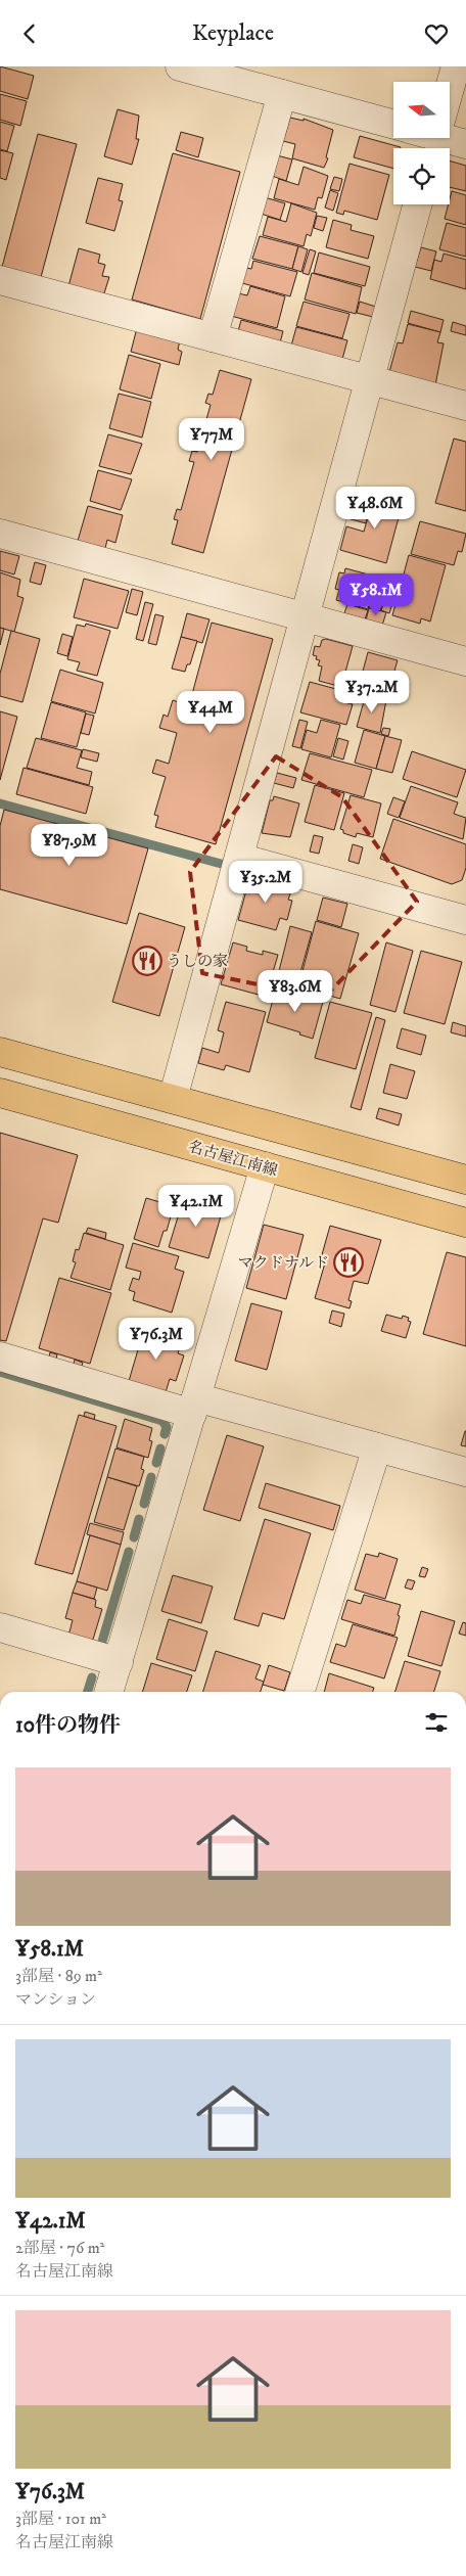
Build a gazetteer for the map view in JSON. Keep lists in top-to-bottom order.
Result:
{
  "streets": {
    "main road": ["名古屋江南線"]
  },
  "places": {
    "restaurant": ["うしの家", "マクドナルド"]
  },
  "north": "left",
  "page": {
    "header": "Keyplace",
    "price": [
      "¥77M",
      "¥48.6M",
      "¥58.1M",
      "¥37.2M",
      "¥44M",
      "¥87.9M",
      "¥35.2M",
      "¥83.6M",
      "¥42.1M",
      "¥76.3M"
    ],
    "heading": "10件の物件",
    "list": [
      {
        "name": "¥58.1M",
        "note": "3部屋 · 89 m² · マンション"
      },
      {
        "name": "¥42.1M",
        "note": "2部屋 · 76 m² · 名古屋江南線"
      },
      {
        "name": "¥76.3M",
        "note": "3部屋 · 101 m² · 名古屋江南線"
      }
    ]
  }
}
